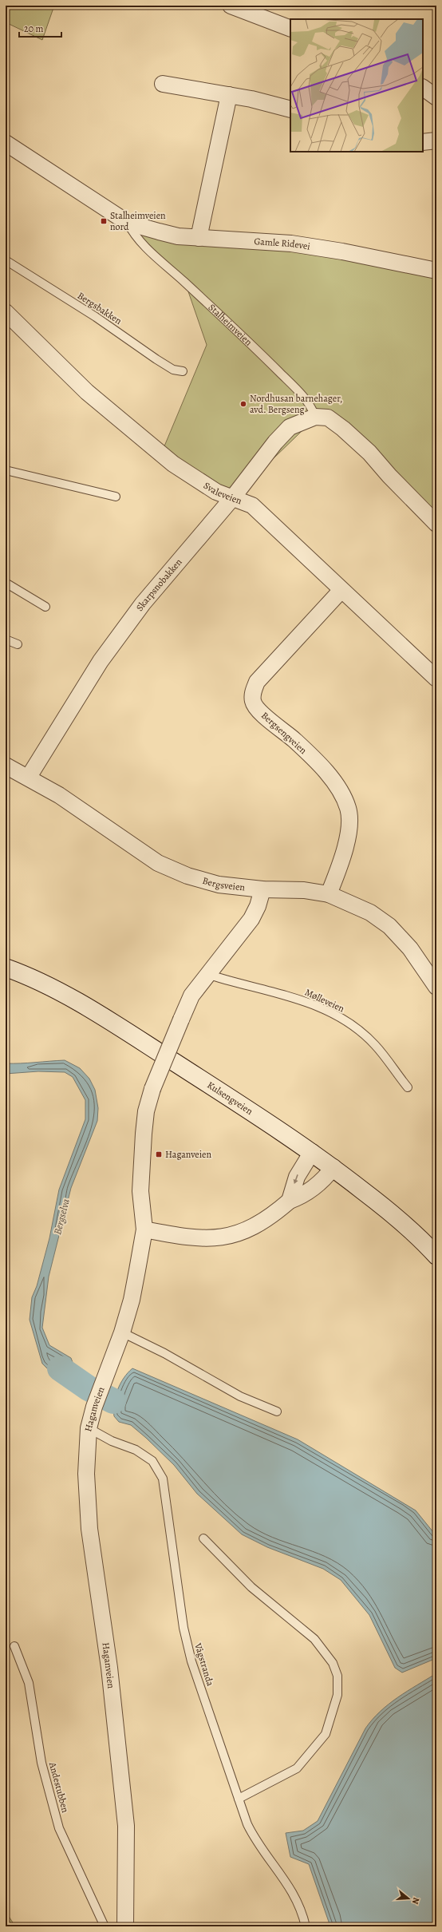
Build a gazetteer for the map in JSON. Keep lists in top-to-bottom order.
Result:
{
  "streets": {
    "main road": ["Kulsengveien"],
    "street": [
      "Gamle Ridevei",
      "Stalheimveien",
      "Svaleveien",
      "Skarpsnobakken",
      "Bergsengveien",
      "Bergsveien",
      "Haganveien"
    ],
    "lane": [
      "Bergsbakken",
      "Mølleveien",
      "Vågstranda",
      "Andestubben"
    ]
  },
  "crossings": [
    ["Gamle Ridevei", "Stalheimveien"],
    ["Stalheimveien", "Skarpsnobakken"],
    ["Svaleveien", "Skarpsnobakken"],
    ["Svaleveien", "Bergsengveien"],
    ["Skarpsnobakken", "Bergsveien"],
    ["Bergsengveien", "Bergsveien"],
    ["Bergsveien", "Haganveien"],
    ["Mølleveien", "Haganveien"],
    ["Haganveien", "Vågstranda"]
  ],
  "water": ["Bergselva"],
  "places": {
    "transit": ["Stalheimveien nord", "Haganveien"],
    "other": ["Nordhusan barnehager, avd. Bergseng"]
  },
  "scale_bar": "20 m",
  "north": "right"
}
